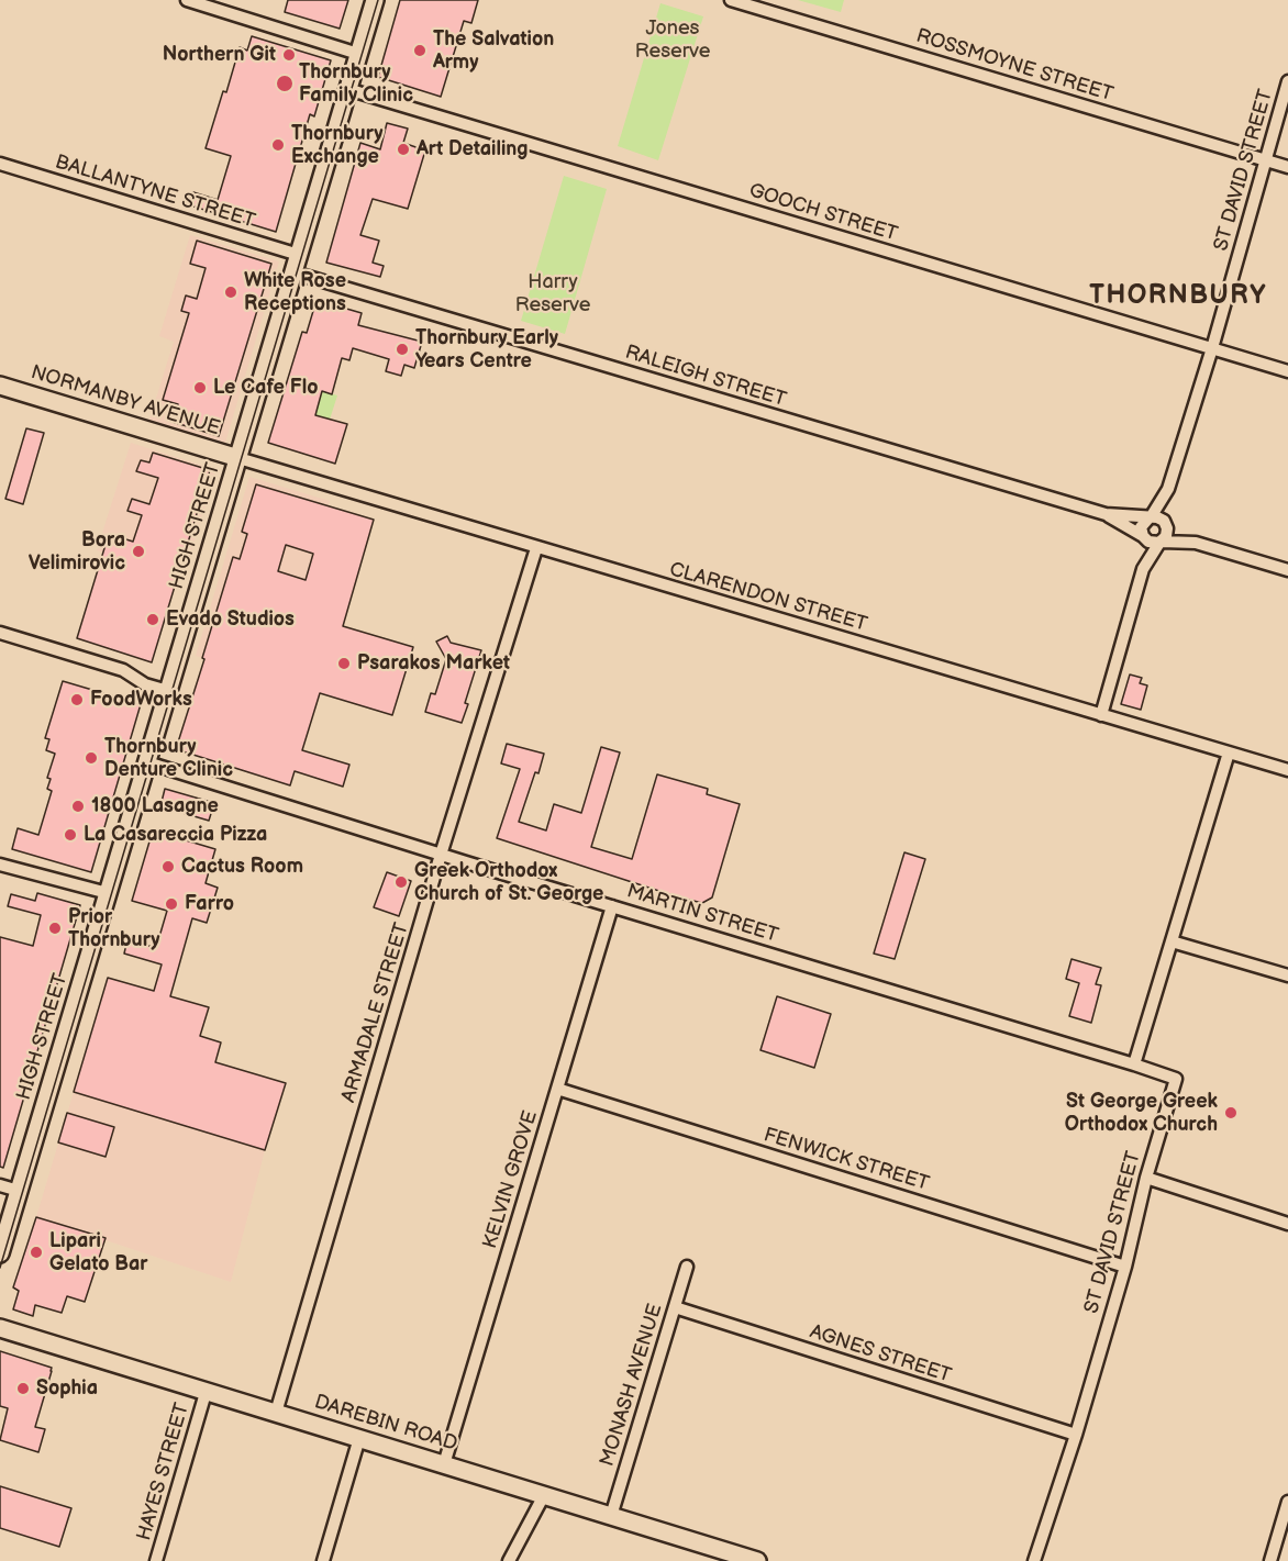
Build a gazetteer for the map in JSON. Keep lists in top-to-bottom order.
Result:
{
  "streets": {
    "main road": ["NORMANBY AVENUE", "HIGH STREET", "DAREBIN ROAD"],
    "street": [
      "ROSSMOYNE STREET",
      "ST DAVID STREET",
      "BALLANTYNE STREET",
      "GOOCH STREET",
      "RALEIGH STREET",
      "CLARENDON STREET",
      "MARTIN STREET",
      "ARMADALE STREET",
      "FENWICK STREET",
      "KELVIN GROVE",
      "AGNES STREET",
      "MONASH AVENUE",
      "HAYES STREET"
    ]
  },
  "crossings": [
    ["ROSSMOYNE STREET", "ST DAVID STREET"],
    ["ST DAVID STREET", "GOOCH STREET"],
    ["ST DAVID STREET", "RALEIGH STREET"],
    ["ST DAVID STREET", "MARTIN STREET"],
    ["ST DAVID STREET", "FENWICK STREET"],
    ["ST DAVID STREET", "AGNES STREET"],
    ["BALLANTYNE STREET", "HIGH STREET"],
    ["GOOCH STREET", "HIGH STREET"],
    ["RALEIGH STREET", "HIGH STREET"],
    ["NORMANBY AVENUE", "HIGH STREET"],
    ["NORMANBY AVENUE", "CLARENDON STREET"],
    ["HIGH STREET", "CLARENDON STREET"],
    ["HIGH STREET", "MARTIN STREET"],
    ["CLARENDON STREET", "ARMADALE STREET"],
    ["MARTIN STREET", "ARMADALE STREET"],
    ["MARTIN STREET", "KELVIN GROVE"],
    ["ARMADALE STREET", "DAREBIN ROAD"],
    ["FENWICK STREET", "KELVIN GROVE"],
    ["KELVIN GROVE", "DAREBIN ROAD"],
    ["AGNES STREET", "MONASH AVENUE"],
    ["MONASH AVENUE", "DAREBIN ROAD"],
    ["DAREBIN ROAD", "HAYES STREET"]
  ],
  "districts": ["THORNBURY"],
  "parks": ["Jones Reserve", "Harry Reserve"],
  "places": [
    "The Salvation Army",
    "Northern Git",
    "Thornbury Family Clinic",
    "Thornbury Exchange",
    "Art Detailing",
    "White Rose Receptions",
    "Thornbury Early Years Centre",
    "Le Cafe Flo",
    "Bora Velimirovic",
    "Evado Studios",
    "Psarakos Market",
    "FoodWorks",
    "Thornbury Denture Clinic",
    "1800 Lasagne",
    "La Casareccia Pizza",
    "Cactus Room",
    "Greek Orthodox Church of St. George",
    "Farro",
    "Prior Thornbury",
    "St George Greek Orthodox Church",
    "Lipari Gelato Bar",
    "Sophia"
  ]
}
